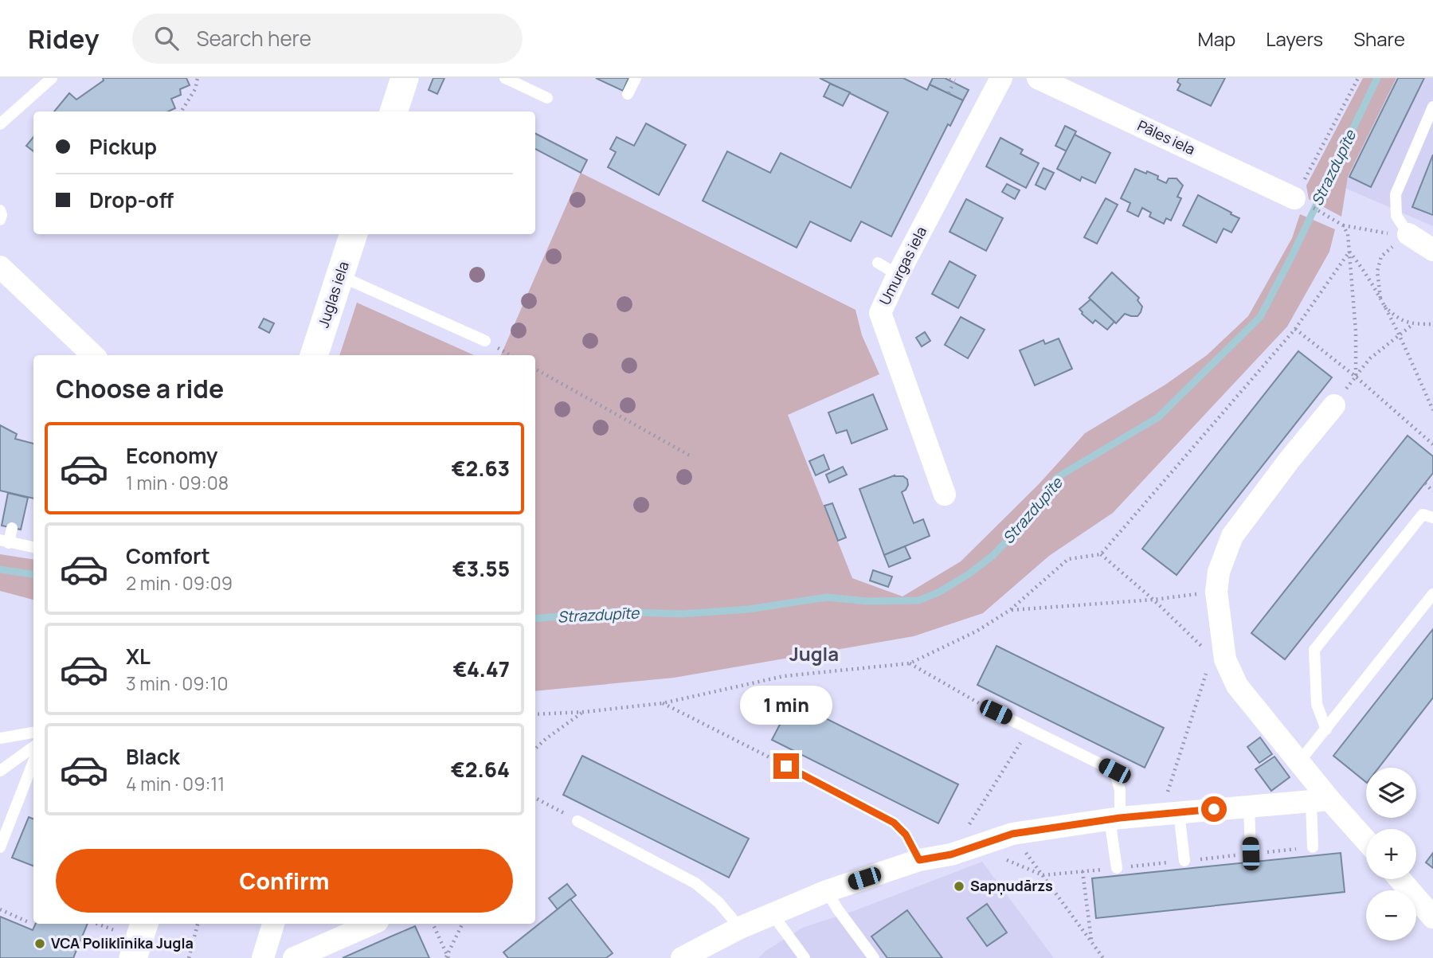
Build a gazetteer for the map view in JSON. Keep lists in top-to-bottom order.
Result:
{
  "streets": {
    "street": ["Pāles iela", "Umurgas iela", "Juglas iela"]
  },
  "districts": ["Jugla"],
  "water": ["Strazdupīte"],
  "places": ["Sapņudārzs", "VCA Poliklīnika Jugla"],
  "page": {
    "header": "Ridey",
    "search": "Search here",
    "nav": ["Map", "Layers", "Share"],
    "banner": ["Pickup", "Drop-off"],
    "heading": "Choose a ride",
    "list": [
      {
        "name": "Economy",
        "note": "1 min · 09:08",
        "value": "€2.63"
      },
      {
        "name": "Comfort",
        "note": "2 min · 09:09",
        "value": "€3.55"
      },
      {
        "name": "XL",
        "note": "3 min · 09:10",
        "value": "€4.47"
      },
      {
        "name": "Black",
        "note": "4 min · 09:11",
        "value": "€2.64"
      }
    ],
    "bubble": "1 min",
    "map_buttons": ["+", "−"],
    "buttons": "Confirm"
  }
}
